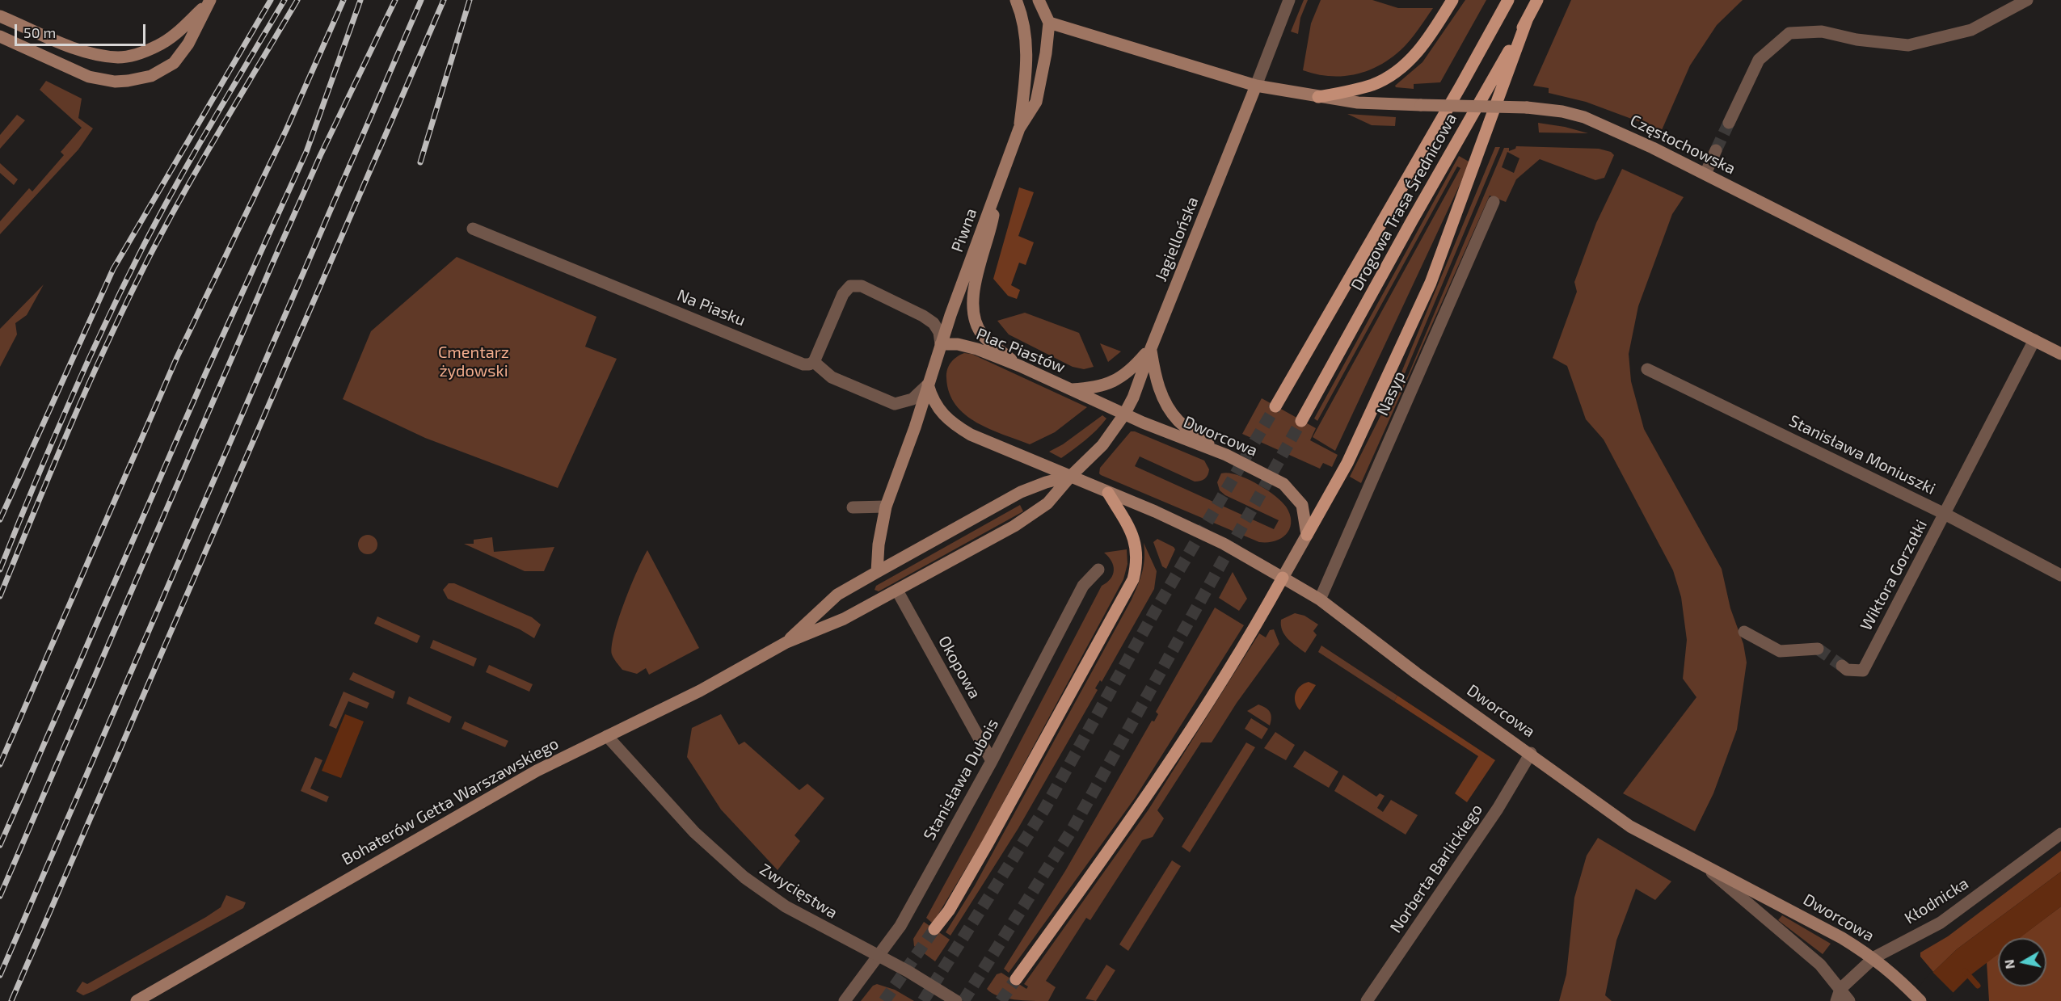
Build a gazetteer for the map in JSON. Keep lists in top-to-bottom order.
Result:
{
  "streets": {
    "main road": [
      "Częstochowska",
      "Drogowa Trasa Średnicowa",
      "Piwna",
      "Jagiellońska",
      "Plac Piastów",
      "Dworcowa",
      "Bohaterów Getta Warszawskiego"
    ],
    "street": [
      "Na Piasku",
      "Nasyp",
      "Stanisława Moniuszki",
      "Wiktora Gorzołki",
      "Okopowa",
      "Stanisława Dubois",
      "Norberta Barlickiego",
      "Zwycięstwa",
      "Kłodnicka"
    ]
  },
  "crossings": [
    ["Częstochowska", "Piwna"],
    ["Częstochowska", "Jagiellońska"],
    ["Częstochowska", "Wiktora Gorzołki"],
    ["Piwna", "Na Piasku"],
    ["Piwna", "Plac Piastów"],
    ["Jagiellońska", "Plac Piastów"],
    ["Jagiellońska", "Dworcowa"],
    ["Jagiellońska", "Bohaterów Getta Warszawskiego"],
    ["Na Piasku", "Plac Piastów"],
    ["Plac Piastów", "Dworcowa"],
    ["Nasyp", "Dworcowa"],
    ["Dworcowa", "Bohaterów Getta Warszawskiego"],
    ["Dworcowa", "Norberta Barlickiego"],
    ["Dworcowa", "Kłodnicka"],
    ["Stanisława Moniuszki", "Wiktora Gorzołki"],
    ["Okopowa", "Stanisława Dubois"],
    ["Okopowa", "Bohaterów Getta Warszawskiego"],
    ["Stanisława Dubois", "Zwycięstwa"],
    ["Bohaterów Getta Warszawskiego", "Zwycięstwa"]
  ],
  "parks": ["Cmentarz żydowski"],
  "scale_bar": "50 m",
  "north": "left"
}
